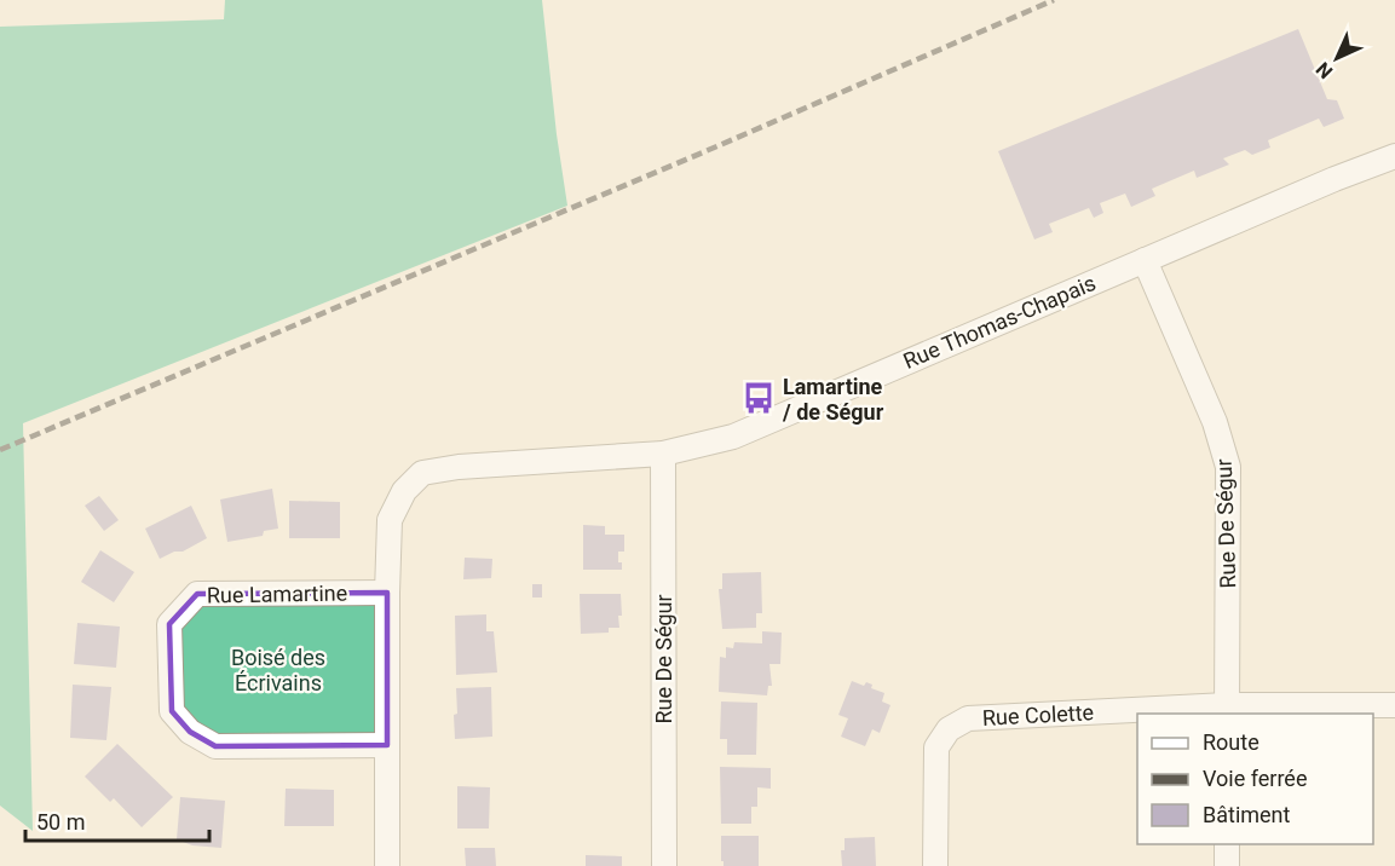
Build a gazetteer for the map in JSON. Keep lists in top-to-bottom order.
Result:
{
  "streets": {
    "street": [
      "Rue Thomas-Chapais",
      "Rue De Ségur",
      "Rue Lamartine",
      "Rue Colette"
    ]
  },
  "crossings": [
    ["Rue Thomas-Chapais", "Rue De Ségur"],
    ["Rue Thomas-Chapais", "Rue Lamartine"],
    ["Rue De Ségur", "Rue Colette"]
  ],
  "parks": ["Boisé des Écrivains"],
  "places": {
    "bus stop": ["Lamartine / de Ségur"]
  },
  "legend": ["Route", "Voie ferrée", "Bâtiment"],
  "scale_bar": "50 m",
  "north": "bottom left"
}
